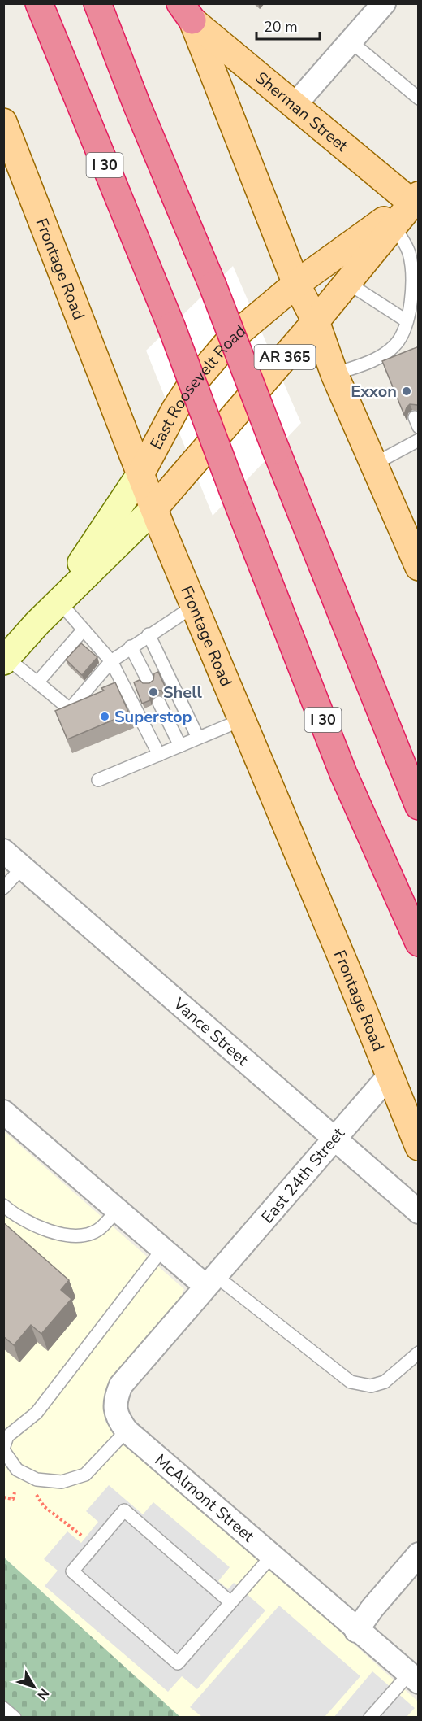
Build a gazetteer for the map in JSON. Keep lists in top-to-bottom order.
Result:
{
  "streets": {
    "highway": ["I 30"],
    "main road": [
      "Sherman Street",
      "Frontage Road",
      "AR 365",
      "East Roosevelt Road"
    ],
    "street": ["Vance Street", "East 24th Street", "McAlmont Street"]
  },
  "crossings": [
    ["Sherman Street", "East Roosevelt Road"],
    ["Frontage Road", "East Roosevelt Road"],
    ["Frontage Road", "East 24th Street"],
    ["Vance Street", "East 24th Street"],
    ["East 24th Street", "McAlmont Street"]
  ],
  "places": ["Exxon", "Shell", "Superstop"],
  "scale_bar": "20 m",
  "north": "bottom right"
}
